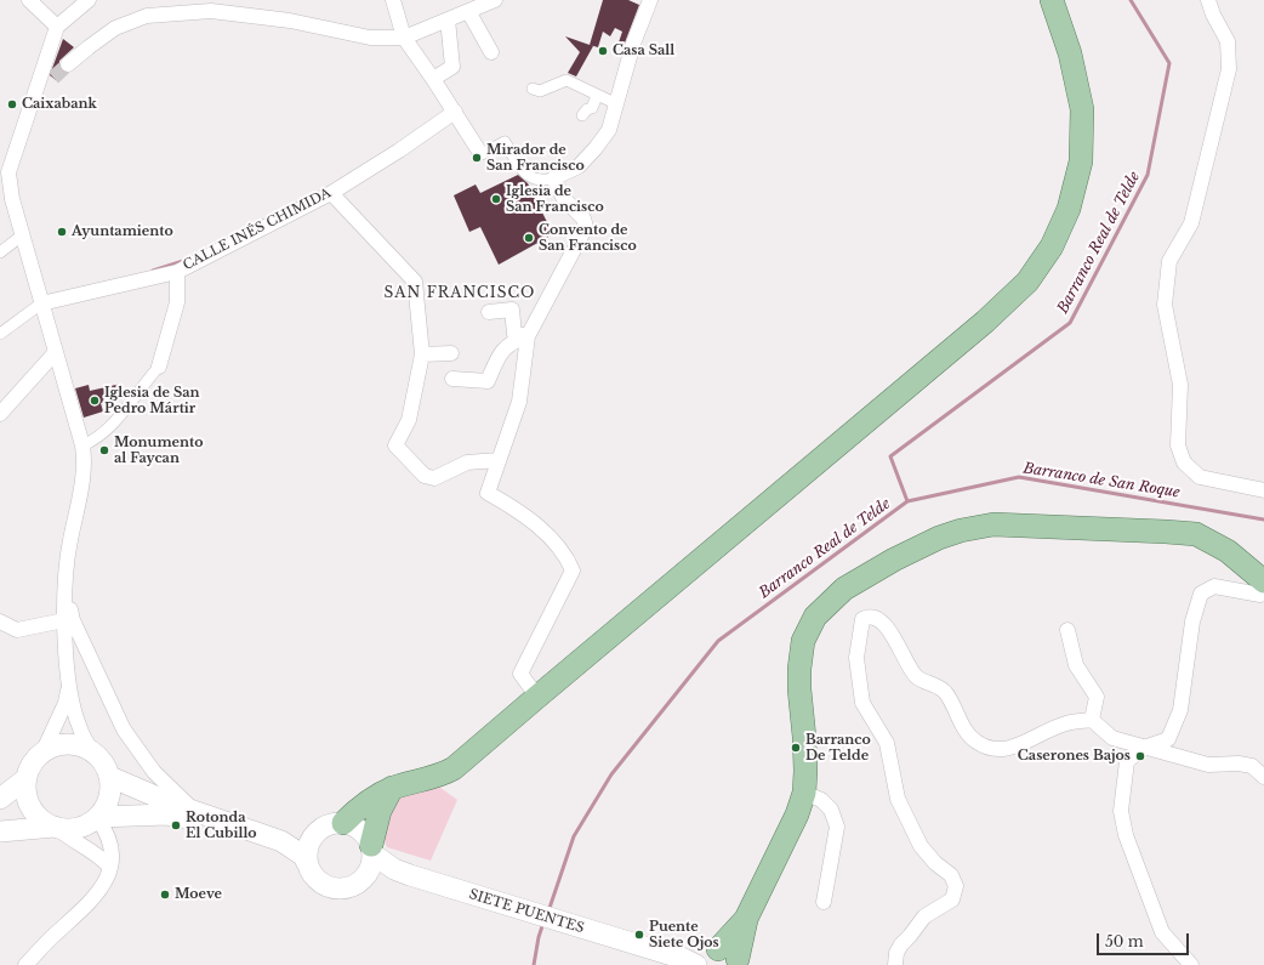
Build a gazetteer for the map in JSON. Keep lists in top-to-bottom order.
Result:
{
  "streets": {
    "main road": ["SIETE PUENTES"],
    "street": ["CALLE INÉS CHIMIDA"]
  },
  "districts": ["SAN FRANCISCO"],
  "water": ["Barranco Real de Telde", "Barranco de San Roque"],
  "places": [
    "Casa Sall",
    "Caixabank",
    "Mirador de San Francisco",
    "Iglesia de San Francisco",
    "Ayuntamiento",
    "Convento de San Francisco",
    "Iglesia de San Pedro Mártir",
    "Monumento al Faycan",
    "Barranco De Telde",
    "Caserones Bajos",
    "Rotonda El Cubillo",
    "Moeve",
    "Puente Siete Ojos"
  ],
  "scale_bar": "50 m"
}
